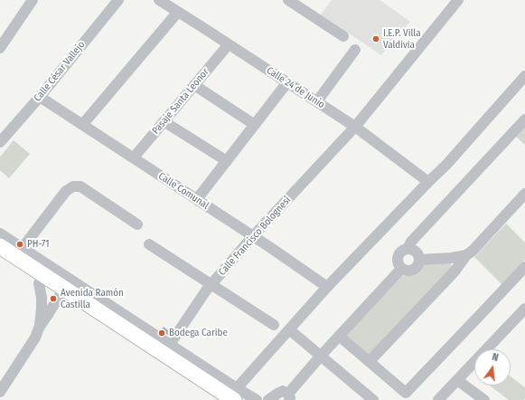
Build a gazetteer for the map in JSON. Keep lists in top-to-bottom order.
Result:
{
  "streets": {
    "street": [
      "Calle César Vallejo",
      "Calle 24 de Junio",
      "Pasaje Santa Leonor",
      "Calle Comunal",
      "Calle Francisco Bolognesi"
    ]
  },
  "crossings": [
    ["Calle César Vallejo", "Calle Comunal"],
    ["Calle 24 de Junio", "Pasaje Santa Leonor"],
    ["Calle 24 de Junio", "Calle Francisco Bolognesi"],
    ["Pasaje Santa Leonor", "Calle Comunal"],
    ["Calle Comunal", "Calle Francisco Bolognesi"]
  ],
  "places": [
    "I.E.P. Villa Valdivia",
    "PH-71",
    "Avenida Ramón Castilla",
    "Bodega Caribe"
  ],
  "north": "top"
}
